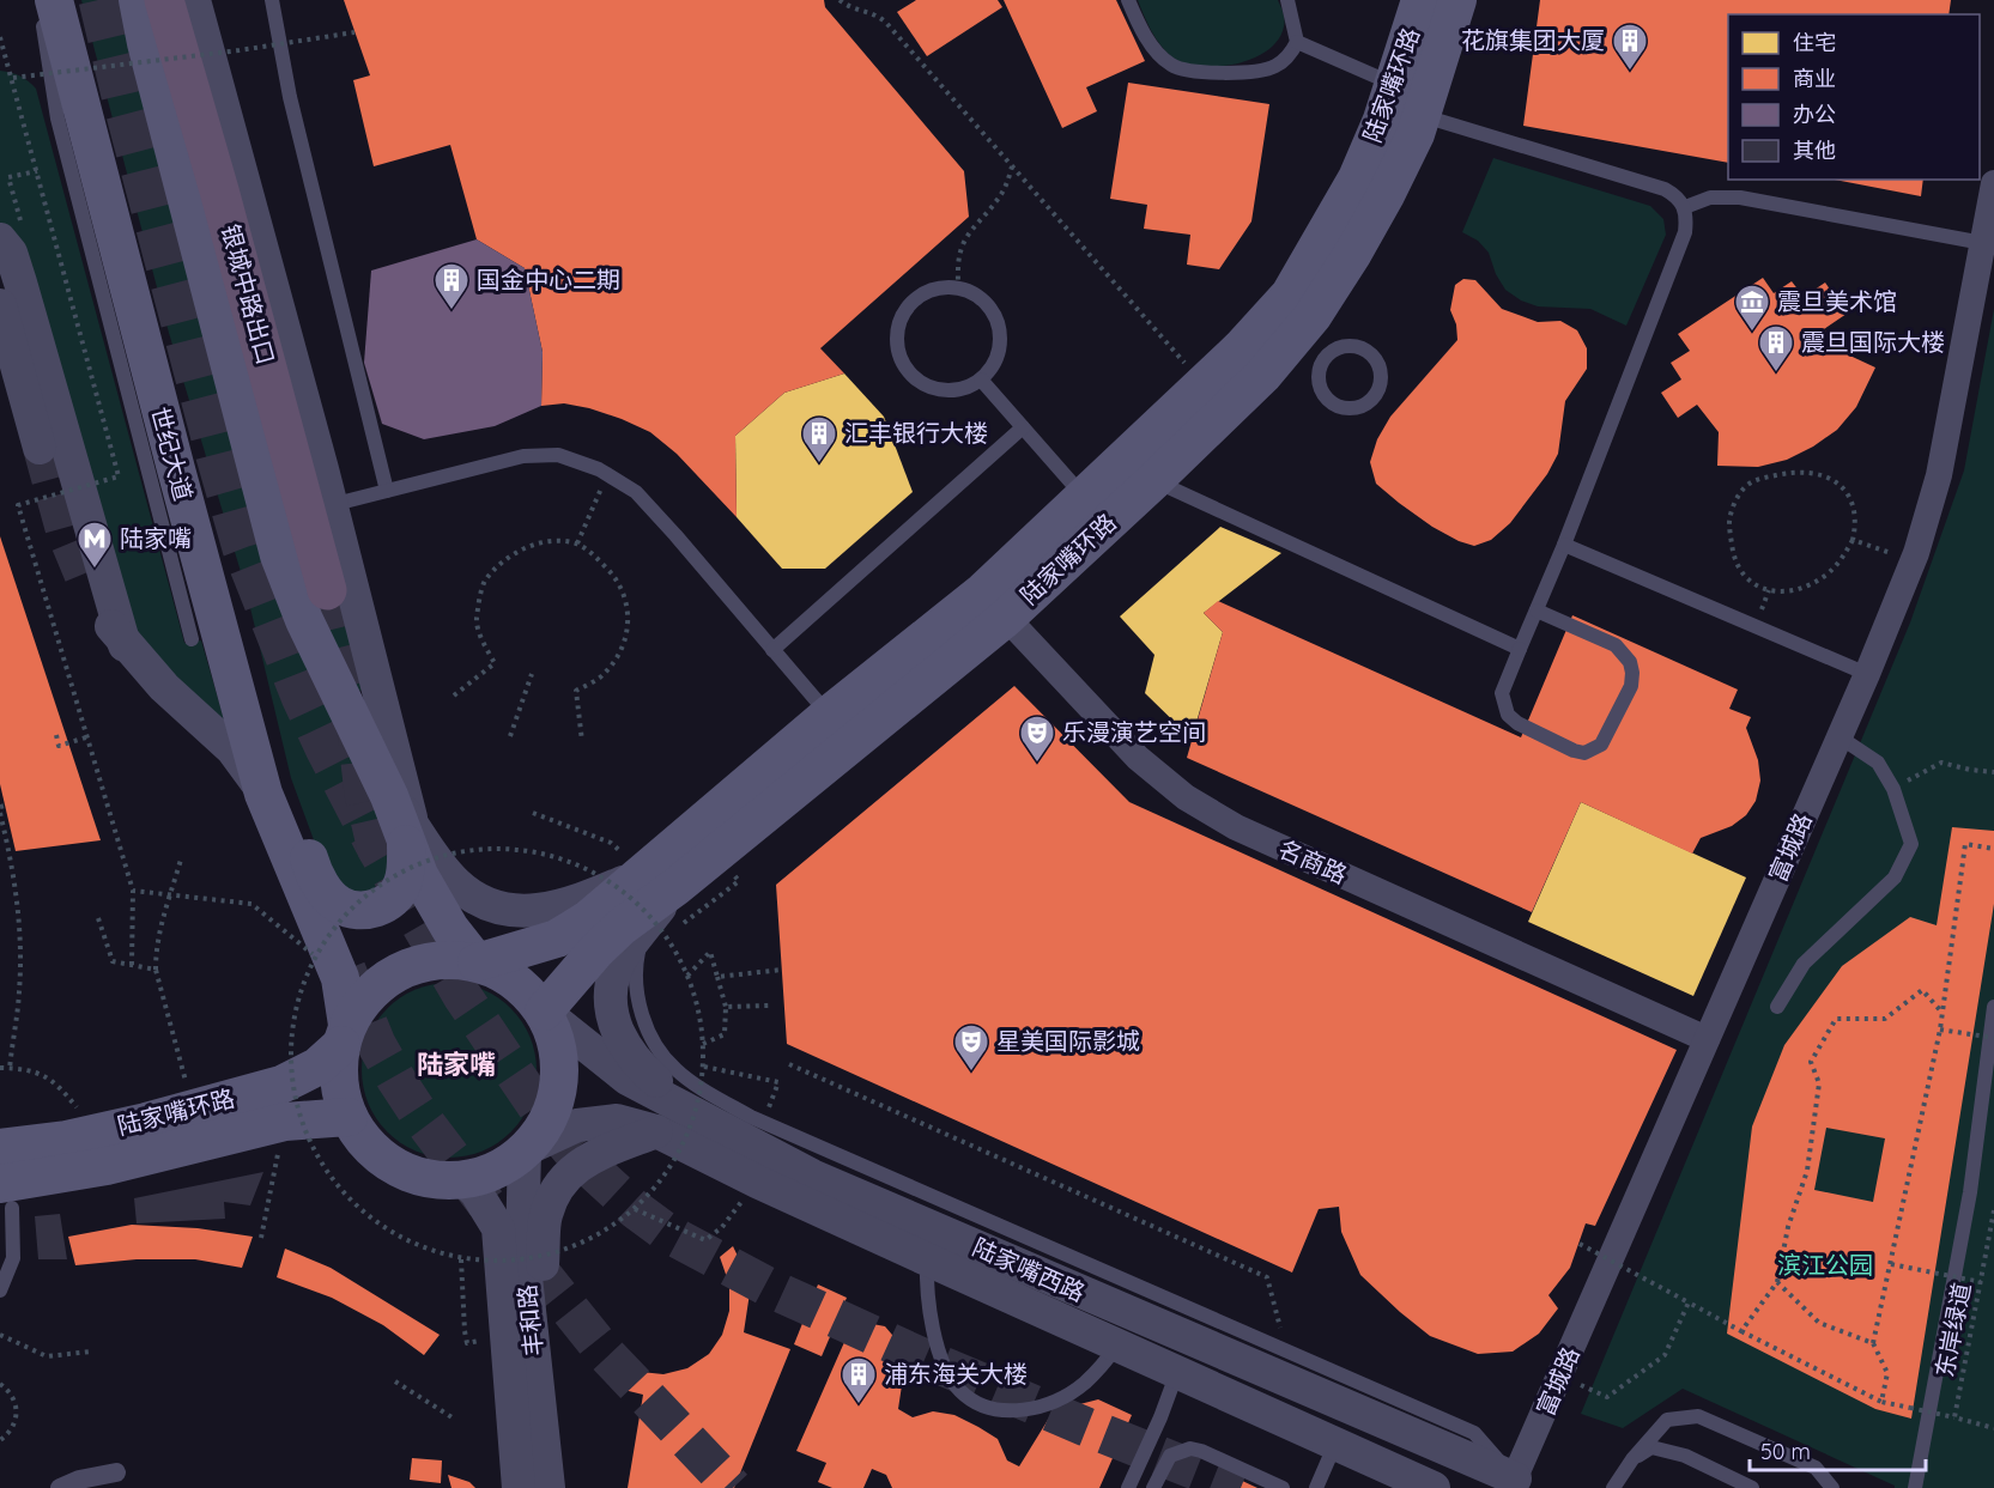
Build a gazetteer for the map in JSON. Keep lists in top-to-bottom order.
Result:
{
  "streets": {
    "highway": ["银城中路出口"],
    "main road": ["陆家嘴环路", "世纪大道"],
    "street": [
      "富城路",
      "名商路",
      "陆家嘴西路",
      "丰和路"
    ],
    "path": ["东岸绿道"]
  },
  "crossings": [
    ["陆家嘴环路", "世纪大道"],
    ["陆家嘴环路", "名商路"],
    ["陆家嘴环路", "陆家嘴西路"],
    ["陆家嘴环路", "丰和路"],
    ["世纪大道", "陆家嘴西路"],
    ["世纪大道", "丰和路"],
    ["富城路", "名商路"],
    ["富城路", "陆家嘴西路"],
    ["陆家嘴西路", "丰和路"]
  ],
  "districts": ["陆家嘴"],
  "parks": ["滨江公园"],
  "places": {
    "building": [
      "花旗集团大厦",
      "国金中心二期",
      "震旦国际大楼",
      "汇丰银行大楼",
      "浦东海关大楼"
    ],
    "museum": ["震旦美术馆"],
    "metro station": ["陆家嘴"],
    "theatre": ["乐漫演艺空间", "星美国际影城"]
  },
  "legend": [
    "住宅",
    "商业",
    "办公",
    "其他"
  ],
  "scale_bar": "50 m"
}
